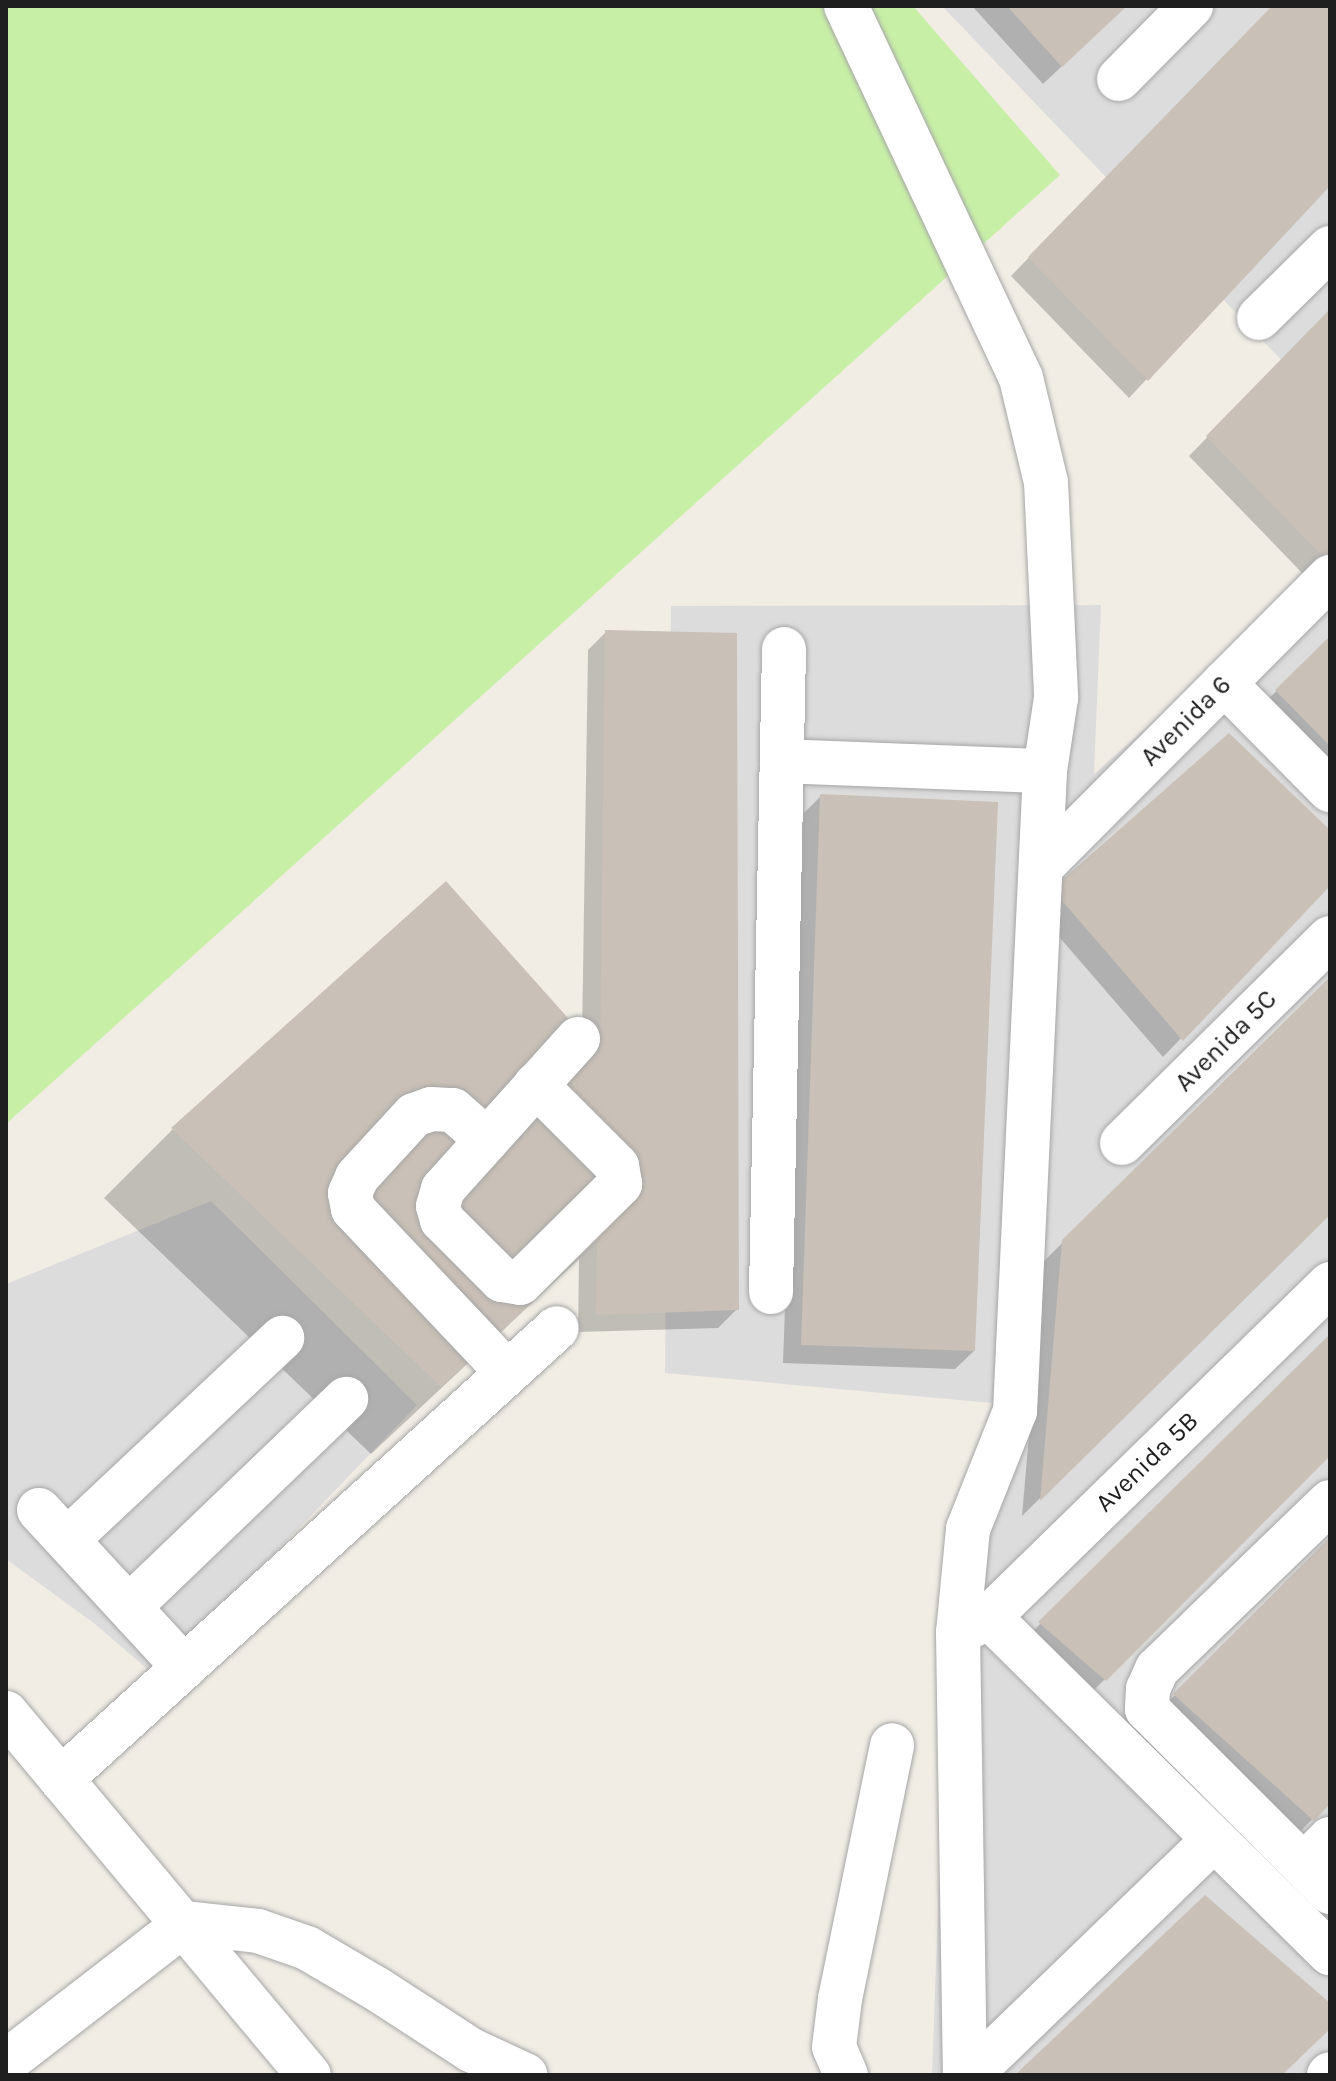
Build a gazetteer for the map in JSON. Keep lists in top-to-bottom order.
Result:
{
  "streets": {
    "street": ["Avenida 6", "Avenida 5C", "Avenida 5B"]
  }
}
